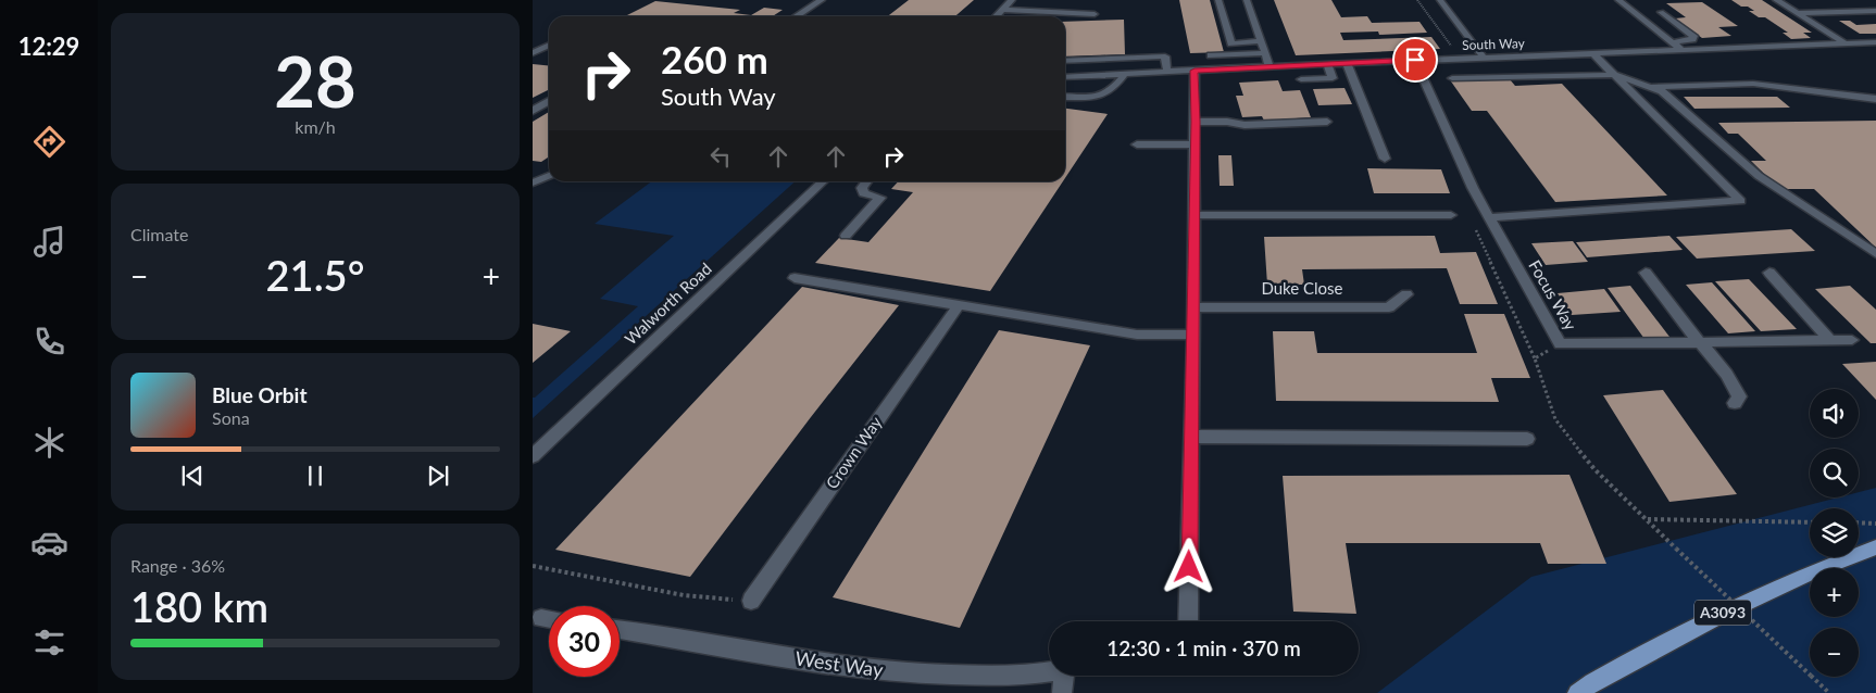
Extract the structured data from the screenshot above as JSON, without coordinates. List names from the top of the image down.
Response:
{
  "streets": {
    "main road": ["A3093"],
    "street": [
      "South Way",
      "Duke Close",
      "Focus Way",
      "Walworth Road",
      "Crown Way",
      "West Way"
    ]
  },
  "crossings": [
    ["South Way", "Focus Way"]
  ],
  "page": {
    "tabs": "12:29",
    "tile": [
      ["28", "km/h"],
      "Climate",
      ["Range · 36%", "180 km"]
    ],
    "turn": ["260 m", "South Way"],
    "heat": ["−", "21.5°", "+"],
    "song": ["Blue Orbit", "Sona"],
    "map_buttons": ["+", "−"],
    "limit": "30",
    "trip": "12:30 · 1 min · 370 m"
  }
}
